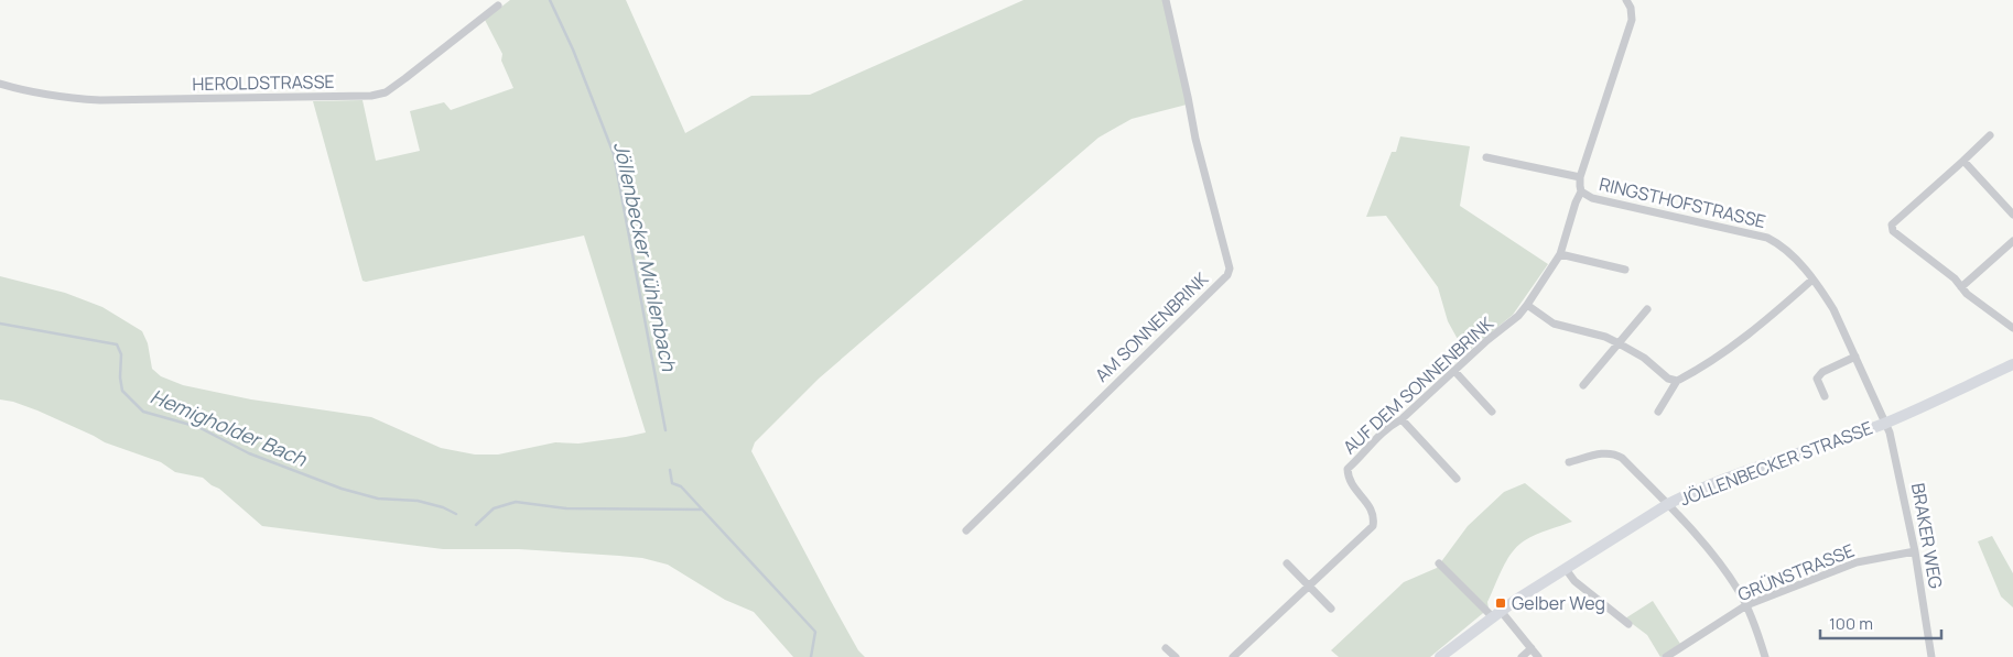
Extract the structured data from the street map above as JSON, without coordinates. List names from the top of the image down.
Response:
{
  "streets": {
    "main road": ["JÖLLENBECKER STRASSE"],
    "street": [
      "HEROLDSTRASSE",
      "RINGSTHOFSTRASSE",
      "AM SONNENBRINK",
      "AUF DEM SONNENBRINK",
      "BRAKER WEG",
      "GRÜNSTRASSE"
    ]
  },
  "crossings": [
    ["RINGSTHOFSTRASSE", "AUF DEM SONNENBRINK"],
    ["RINGSTHOFSTRASSE", "JÖLLENBECKER STRASSE"],
    ["RINGSTHOFSTRASSE", "BRAKER WEG"],
    ["JÖLLENBECKER STRASSE", "BRAKER WEG"],
    ["BRAKER WEG", "GRÜNSTRASSE"]
  ],
  "water": ["Jöllenbecker Mühlenbach", "Hemigholder Bach"],
  "places": {
    "transit": ["Gelber Weg"]
  },
  "scale_bar": "100 m"
}
